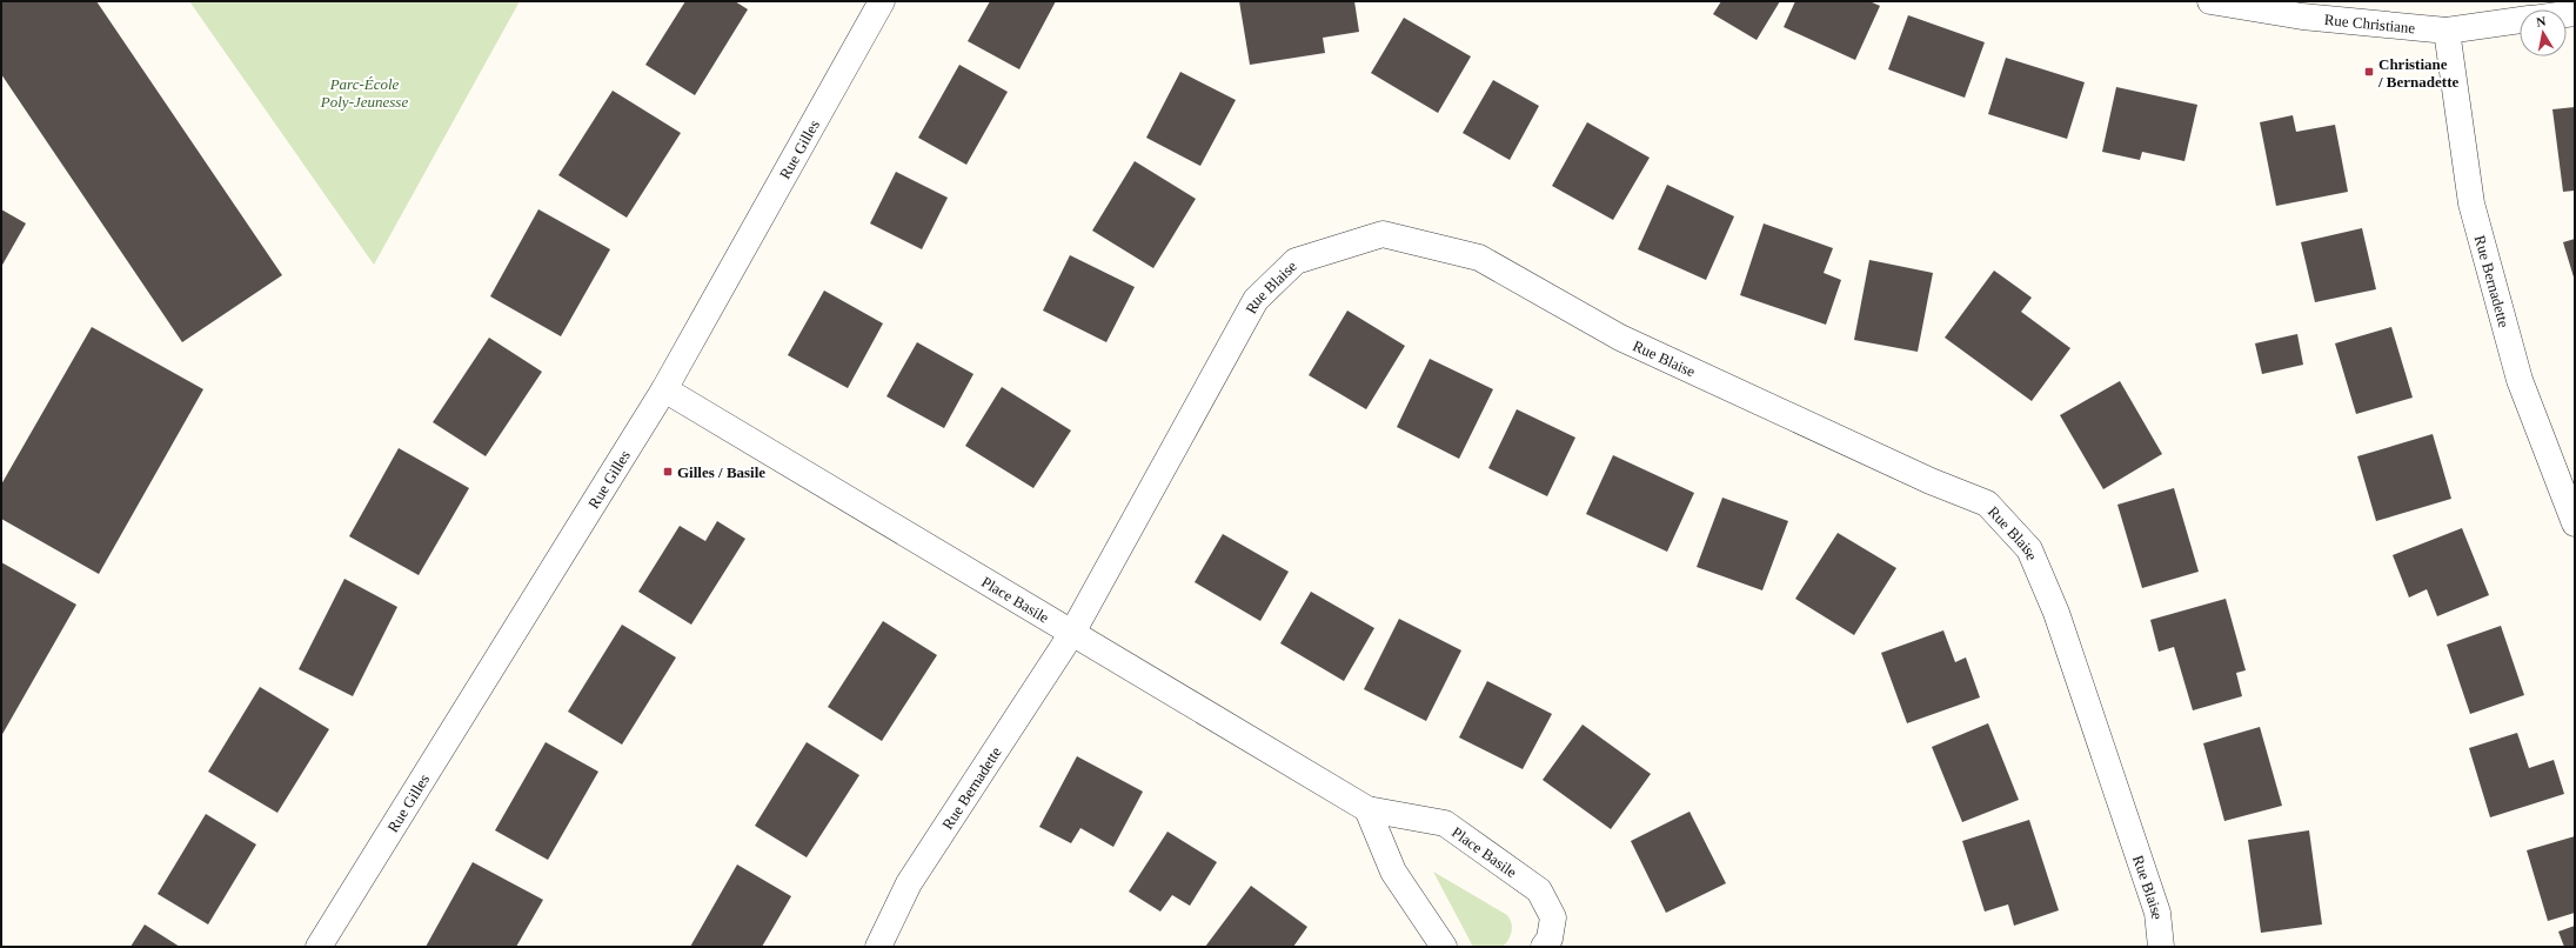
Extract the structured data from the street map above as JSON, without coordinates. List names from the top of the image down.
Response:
{
  "streets": {
    "street": [
      "Rue Christiane",
      "Rue Gilles",
      "Rue Bernadette",
      "Rue Blaise",
      "Place Basile"
    ]
  },
  "crossings": [
    ["Rue Christiane", "Rue Bernadette"],
    ["Rue Gilles", "Place Basile"],
    ["Rue Bernadette", "Rue Blaise"],
    ["Rue Bernadette", "Place Basile"],
    ["Rue Blaise", "Place Basile"]
  ],
  "parks": ["Parc-École Poly-Jeunesse"],
  "places": {
    "transit": ["Christiane / Bernadette", "Gilles / Basile"]
  },
  "north": "top"
}
